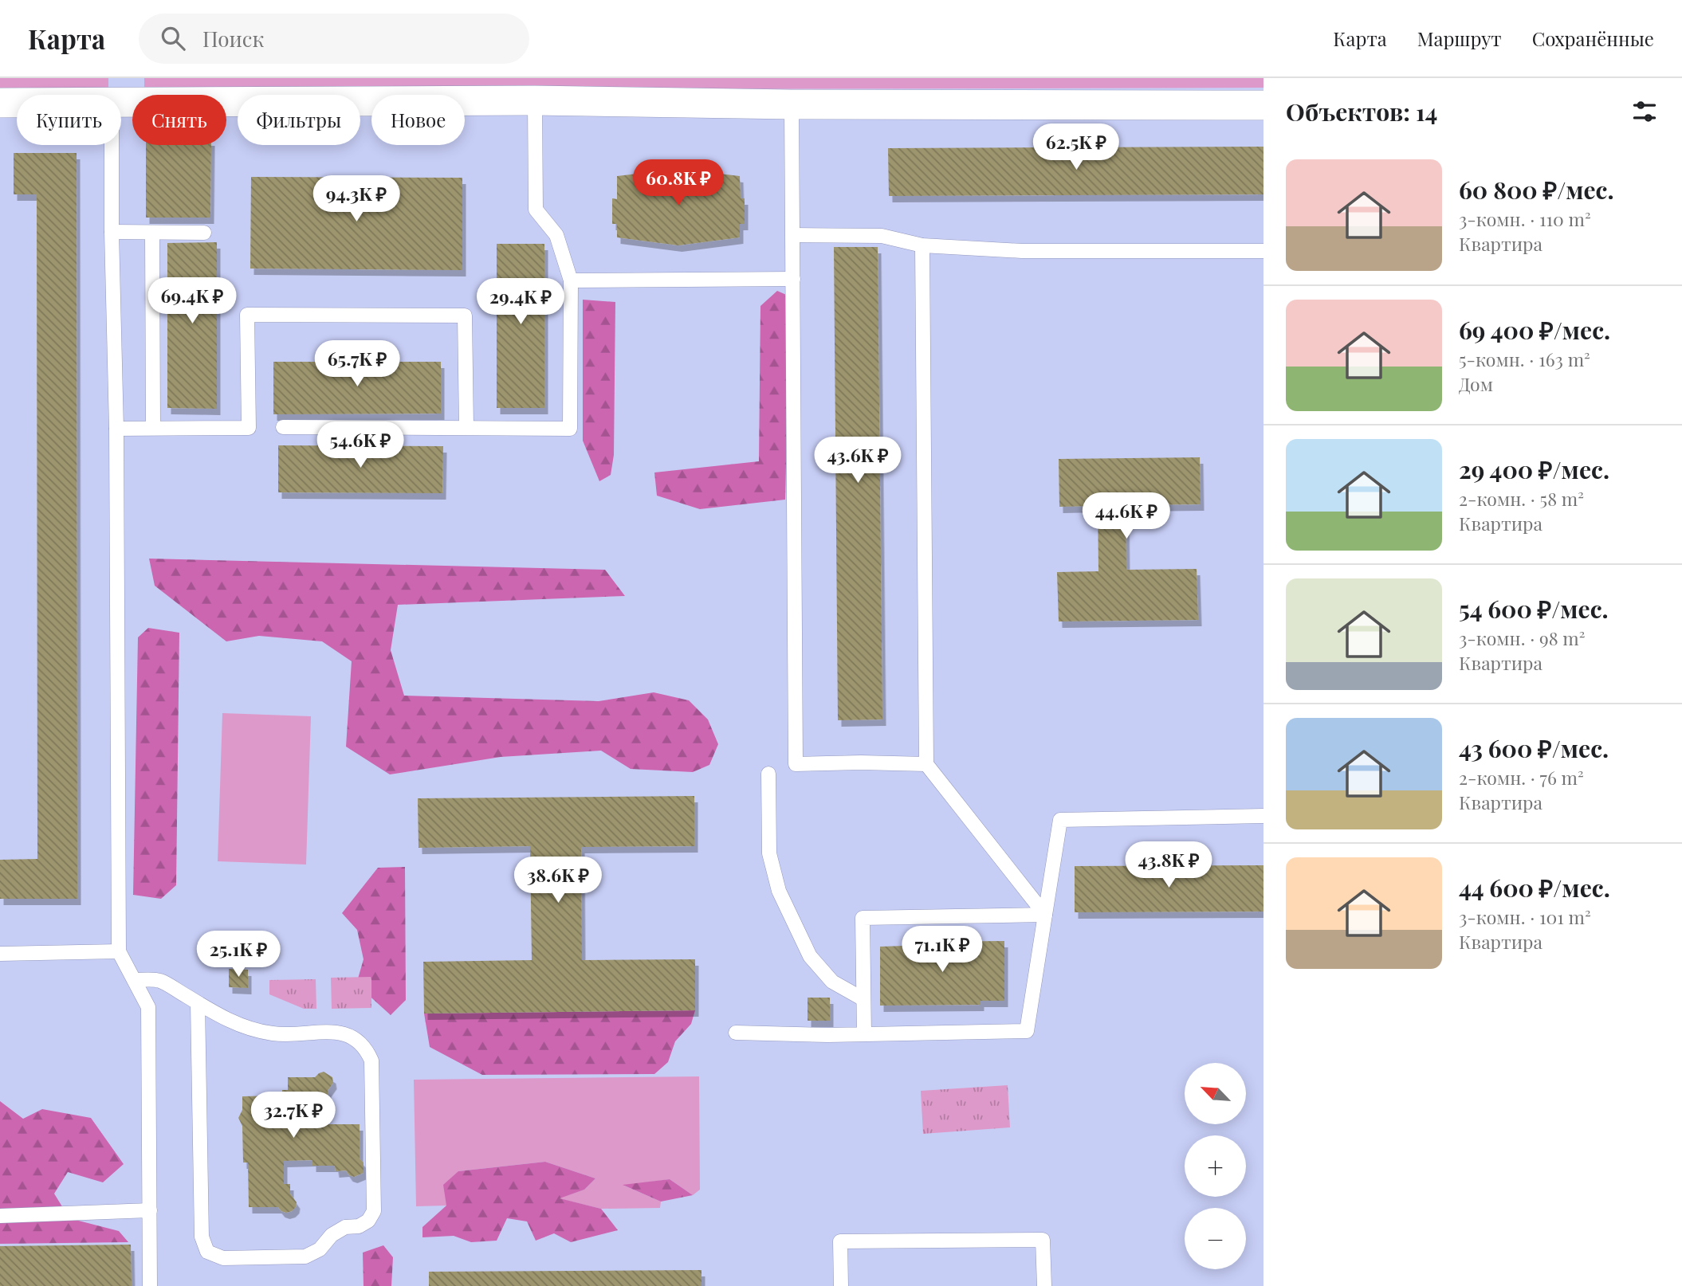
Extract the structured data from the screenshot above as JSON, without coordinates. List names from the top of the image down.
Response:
{
  "north": "top left",
  "page": {
    "header": "Карта",
    "search": "Поиск",
    "nav": ["Карта", "Маршрут", "Сохранённые"],
    "heading": "Объектов: 14",
    "chip": [
      "Купить",
      "Снять",
      "Фильтры",
      "Новое"
    ],
    "price": [
      "62.5K ₽",
      "60.8K ₽",
      "94.3K ₽",
      "69.4K ₽",
      "29.4K ₽",
      "65.7K ₽",
      "54.6K ₽",
      "43.6K ₽",
      "44.6K ₽",
      "43.8K ₽",
      "38.6K ₽",
      "71.1K ₽",
      "25.1K ₽",
      "32.7K ₽"
    ],
    "list": [
      {
        "name": "60 800 ₽/мес.",
        "note": "3-комн. · 110 m² · Квартира"
      },
      {
        "name": "69 400 ₽/мес.",
        "note": "5-комн. · 163 m² · Дом"
      },
      {
        "name": "29 400 ₽/мес.",
        "note": "2-комн. · 58 m² · Квартира"
      },
      {
        "name": "54 600 ₽/мес.",
        "note": "3-комн. · 98 m² · Квартира"
      },
      {
        "name": "43 600 ₽/мес.",
        "note": "2-комн. · 76 m² · Квартира"
      },
      {
        "name": "44 600 ₽/мес.",
        "note": "3-комн. · 101 m² · Квартира"
      }
    ],
    "map_buttons": ["+", "−"]
  }
}
